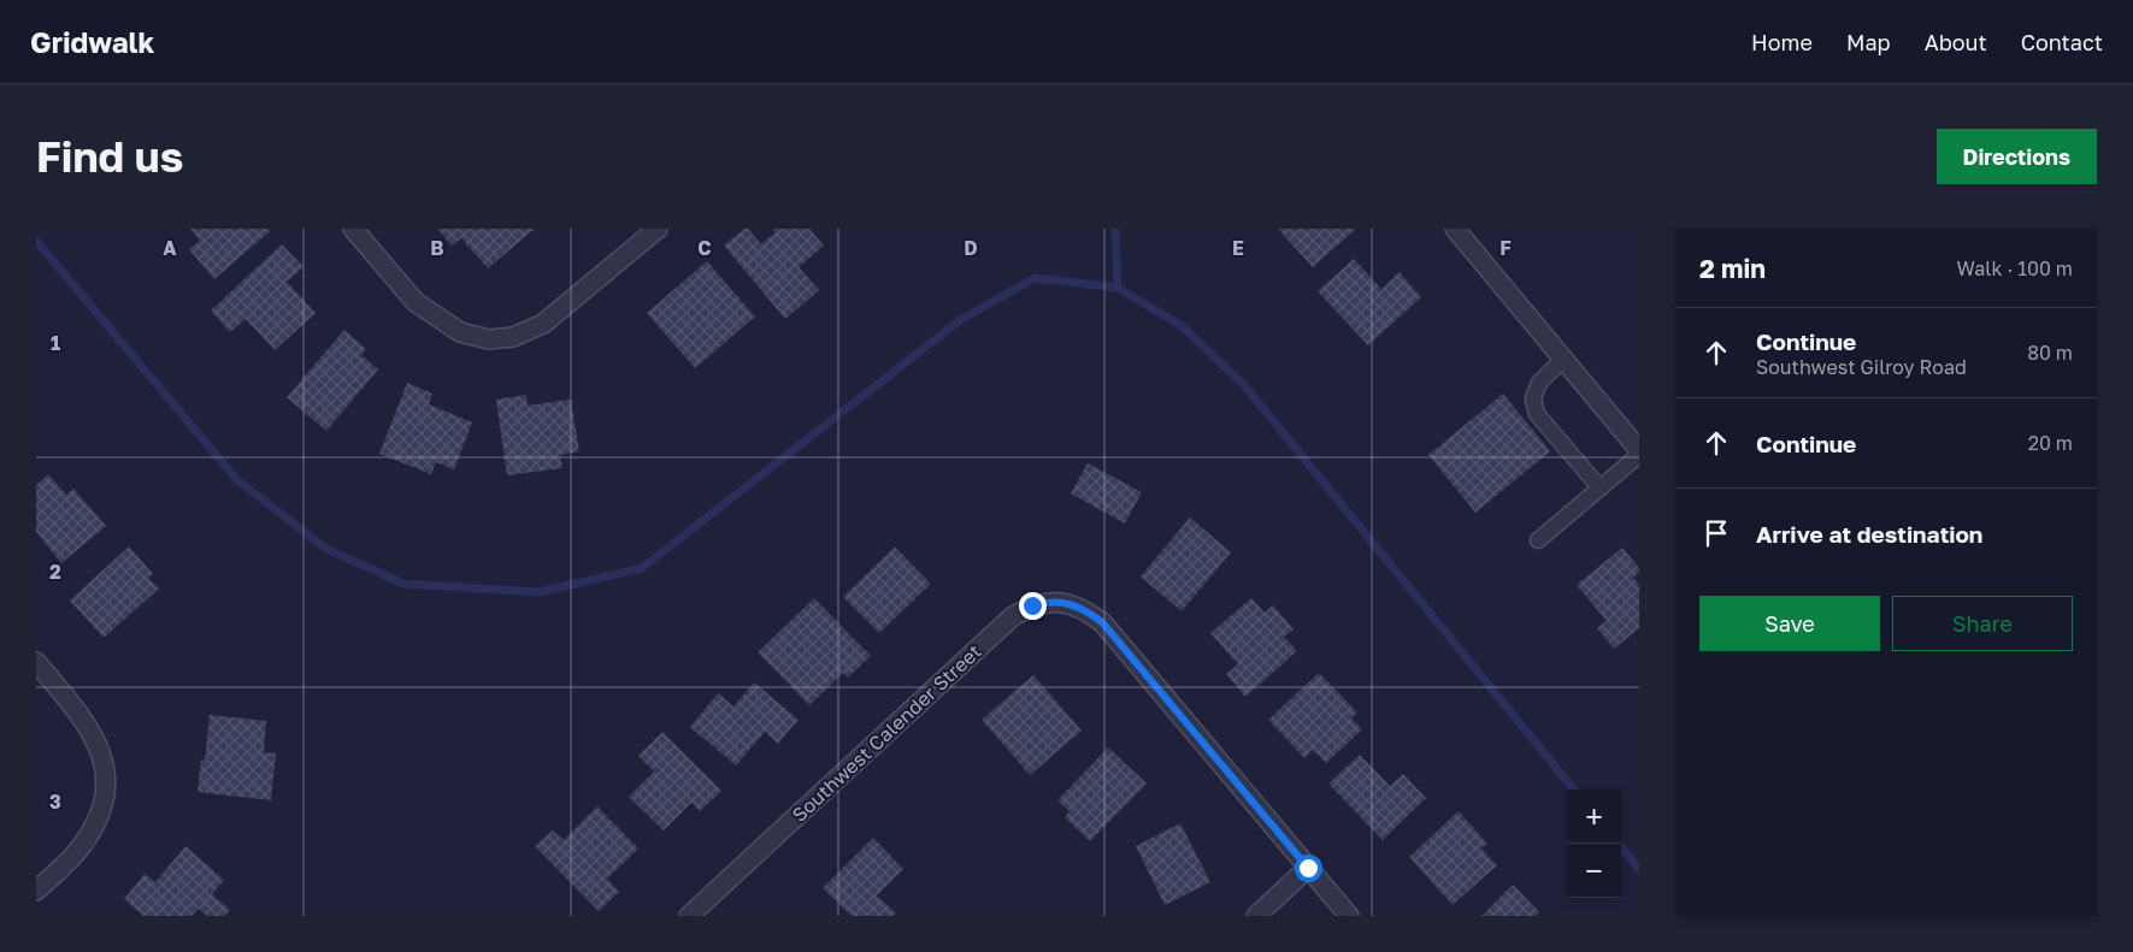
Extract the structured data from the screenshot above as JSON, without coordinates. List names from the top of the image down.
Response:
{
  "streets": {
    "street": ["Southwest Calender Street"]
  },
  "page": {
    "header": "Gridwalk",
    "nav": [
      "Home",
      "Map",
      "About",
      "Contact"
    ],
    "buttons": [
      "Directions",
      ["Save", "Share"]
    ],
    "title": "Find us",
    "heading": ["2 min", "Walk · 100 m"],
    "list": [
      ["Continue", "Southwest Gilroy Road", "80 m"],
      ["Continue", "20 m"],
      "Arrive at destination"
    ],
    "map_buttons": ["+", "−"]
  },
  "grid": {
    "columns": [
      "A",
      "B",
      "C",
      "D",
      "E",
      "F"
    ],
    "rows": ["1", "2", "3"]
  }
}
